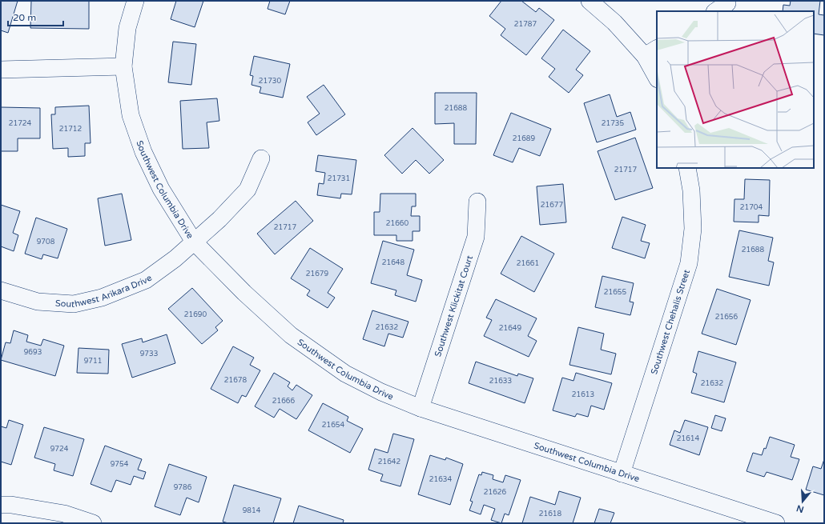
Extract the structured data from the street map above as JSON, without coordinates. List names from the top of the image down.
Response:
{
  "streets": {
    "street": [
      "Southwest Columbia Drive",
      "Southwest Arikara Drive",
      "Southwest Klickitat Court",
      "Southwest Chehalis Street"
    ]
  },
  "crossings": [
    ["Southwest Columbia Drive", "Southwest Arikara Drive"],
    ["Southwest Columbia Drive", "Southwest Klickitat Court"],
    ["Southwest Columbia Drive", "Southwest Chehalis Street"]
  ],
  "house_numbers": [
    "21787",
    "21730",
    "21688",
    "21724",
    "21735",
    "21712",
    "21689",
    "21717",
    "21731",
    "21677",
    "21704",
    "21660",
    "21717",
    "9708",
    "21688",
    "21648",
    "21661",
    "21679",
    "21655",
    "21690",
    "21656",
    "21632",
    "21649",
    "9693",
    "9733",
    "9711",
    "21678",
    "21633",
    "21632",
    "21613",
    "21666",
    "21654",
    "21614",
    "9724",
    "21642",
    "9754",
    "21634",
    "9786",
    "21626",
    "9814",
    "21618"
  ],
  "scale_bar": "20 m",
  "north": "bottom"
}
